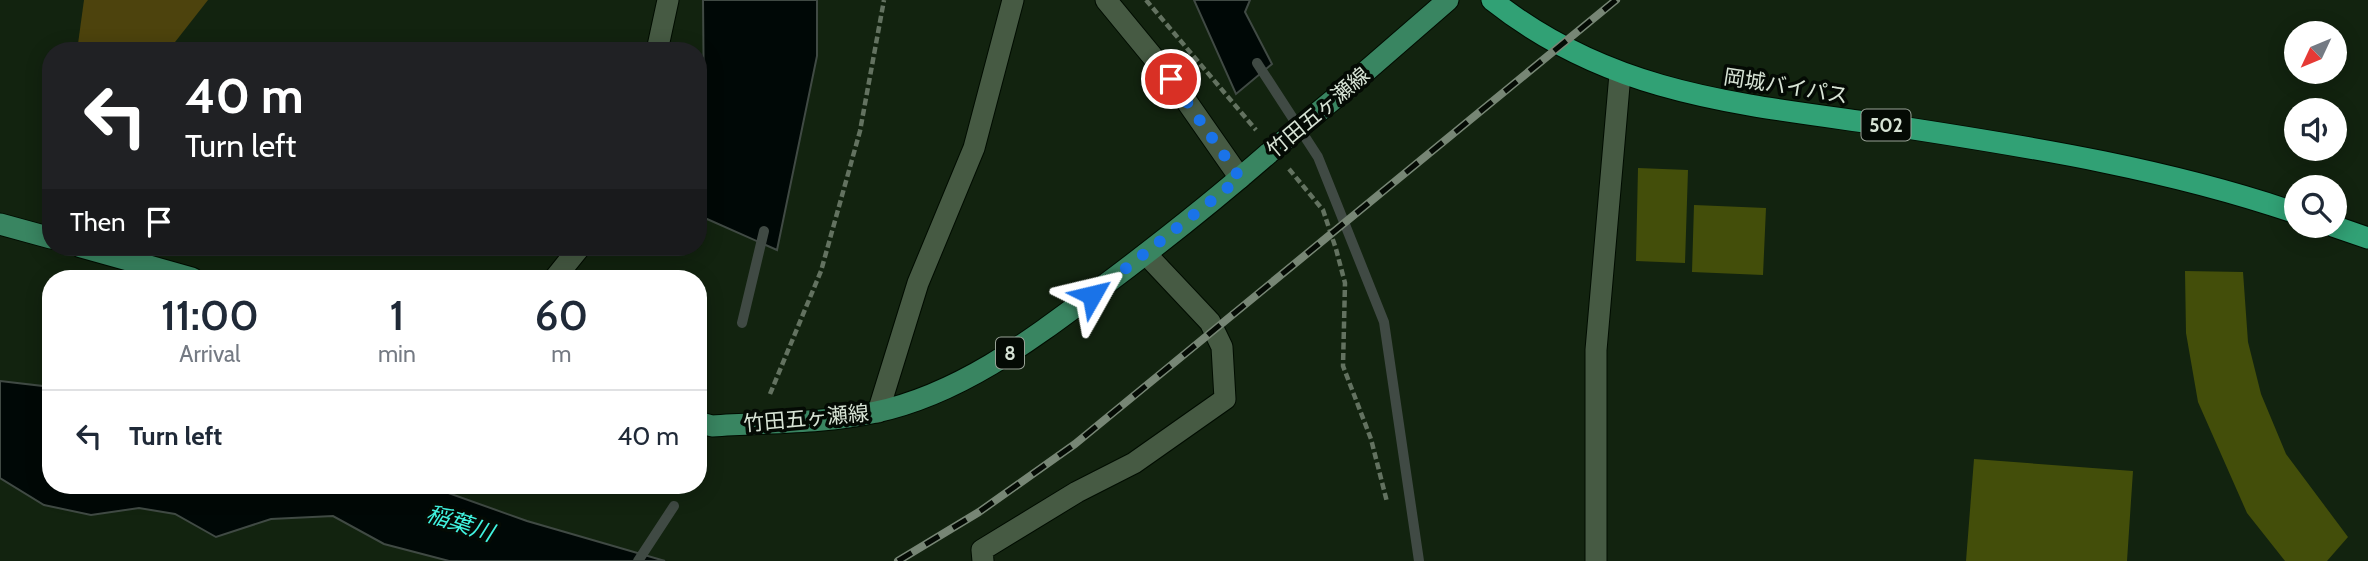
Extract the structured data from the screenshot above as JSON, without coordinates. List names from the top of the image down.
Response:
{
  "streets": {
    "highway": ["岡城バイパス", "502"],
    "main road": ["竹田五ヶ瀬線", "8"]
  },
  "water": ["稲葉川"],
  "north": "bottom left",
  "page": {
    "turn": ["40 m", "Turn left"],
    "then": "Then",
    "eta": [
      "11:00",
      "Arrival",
      "1",
      "min",
      "60",
      "m"
    ],
    "list": [
      {
        "name": "Turn left",
        "value": "40 m"
      }
    ]
  }
}
